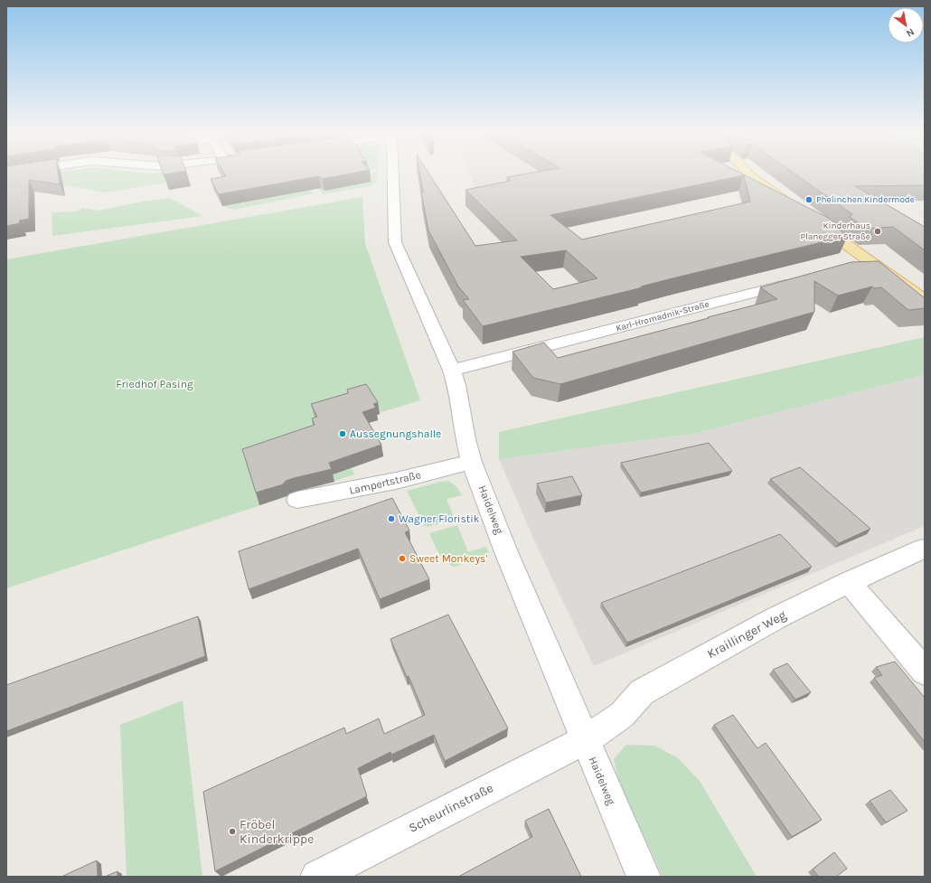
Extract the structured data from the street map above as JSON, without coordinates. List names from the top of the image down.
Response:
{
  "streets": {
    "street": [
      "Karl-Hromadnik-Straße",
      "Lampertstraße",
      "Haidelweg",
      "Kraillinger Weg",
      "Scheurlinstraße"
    ]
  },
  "crossings": [
    ["Karl-Hromadnik-Straße", "Haidelweg"],
    ["Lampertstraße", "Haidelweg"],
    ["Haidelweg", "Kraillinger Weg"],
    ["Haidelweg", "Scheurlinstraße"],
    ["Kraillinger Weg", "Scheurlinstraße"]
  ],
  "parks": ["Friedhof Pasing"],
  "places": [
    "Phelinchen Kindermode",
    "Kinderhaus Planegger Straße",
    "Aussegnungshalle",
    "Wagner Floristik",
    "Sweet Monkeys'",
    "Fröbel Kinderkrippe"
  ],
  "north": "bottom right"
}
